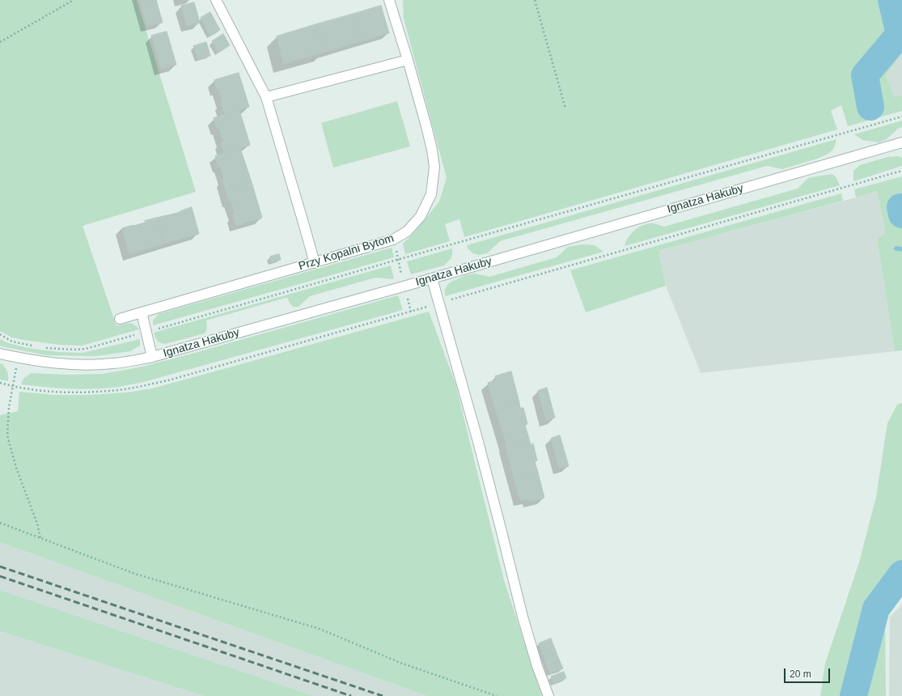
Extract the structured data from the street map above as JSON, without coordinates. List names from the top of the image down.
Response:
{
  "streets": {
    "street": ["Ignatza Hakuby", "Przy Kopalni Bytom"]
  },
  "scale_bar": "20 m"
}
